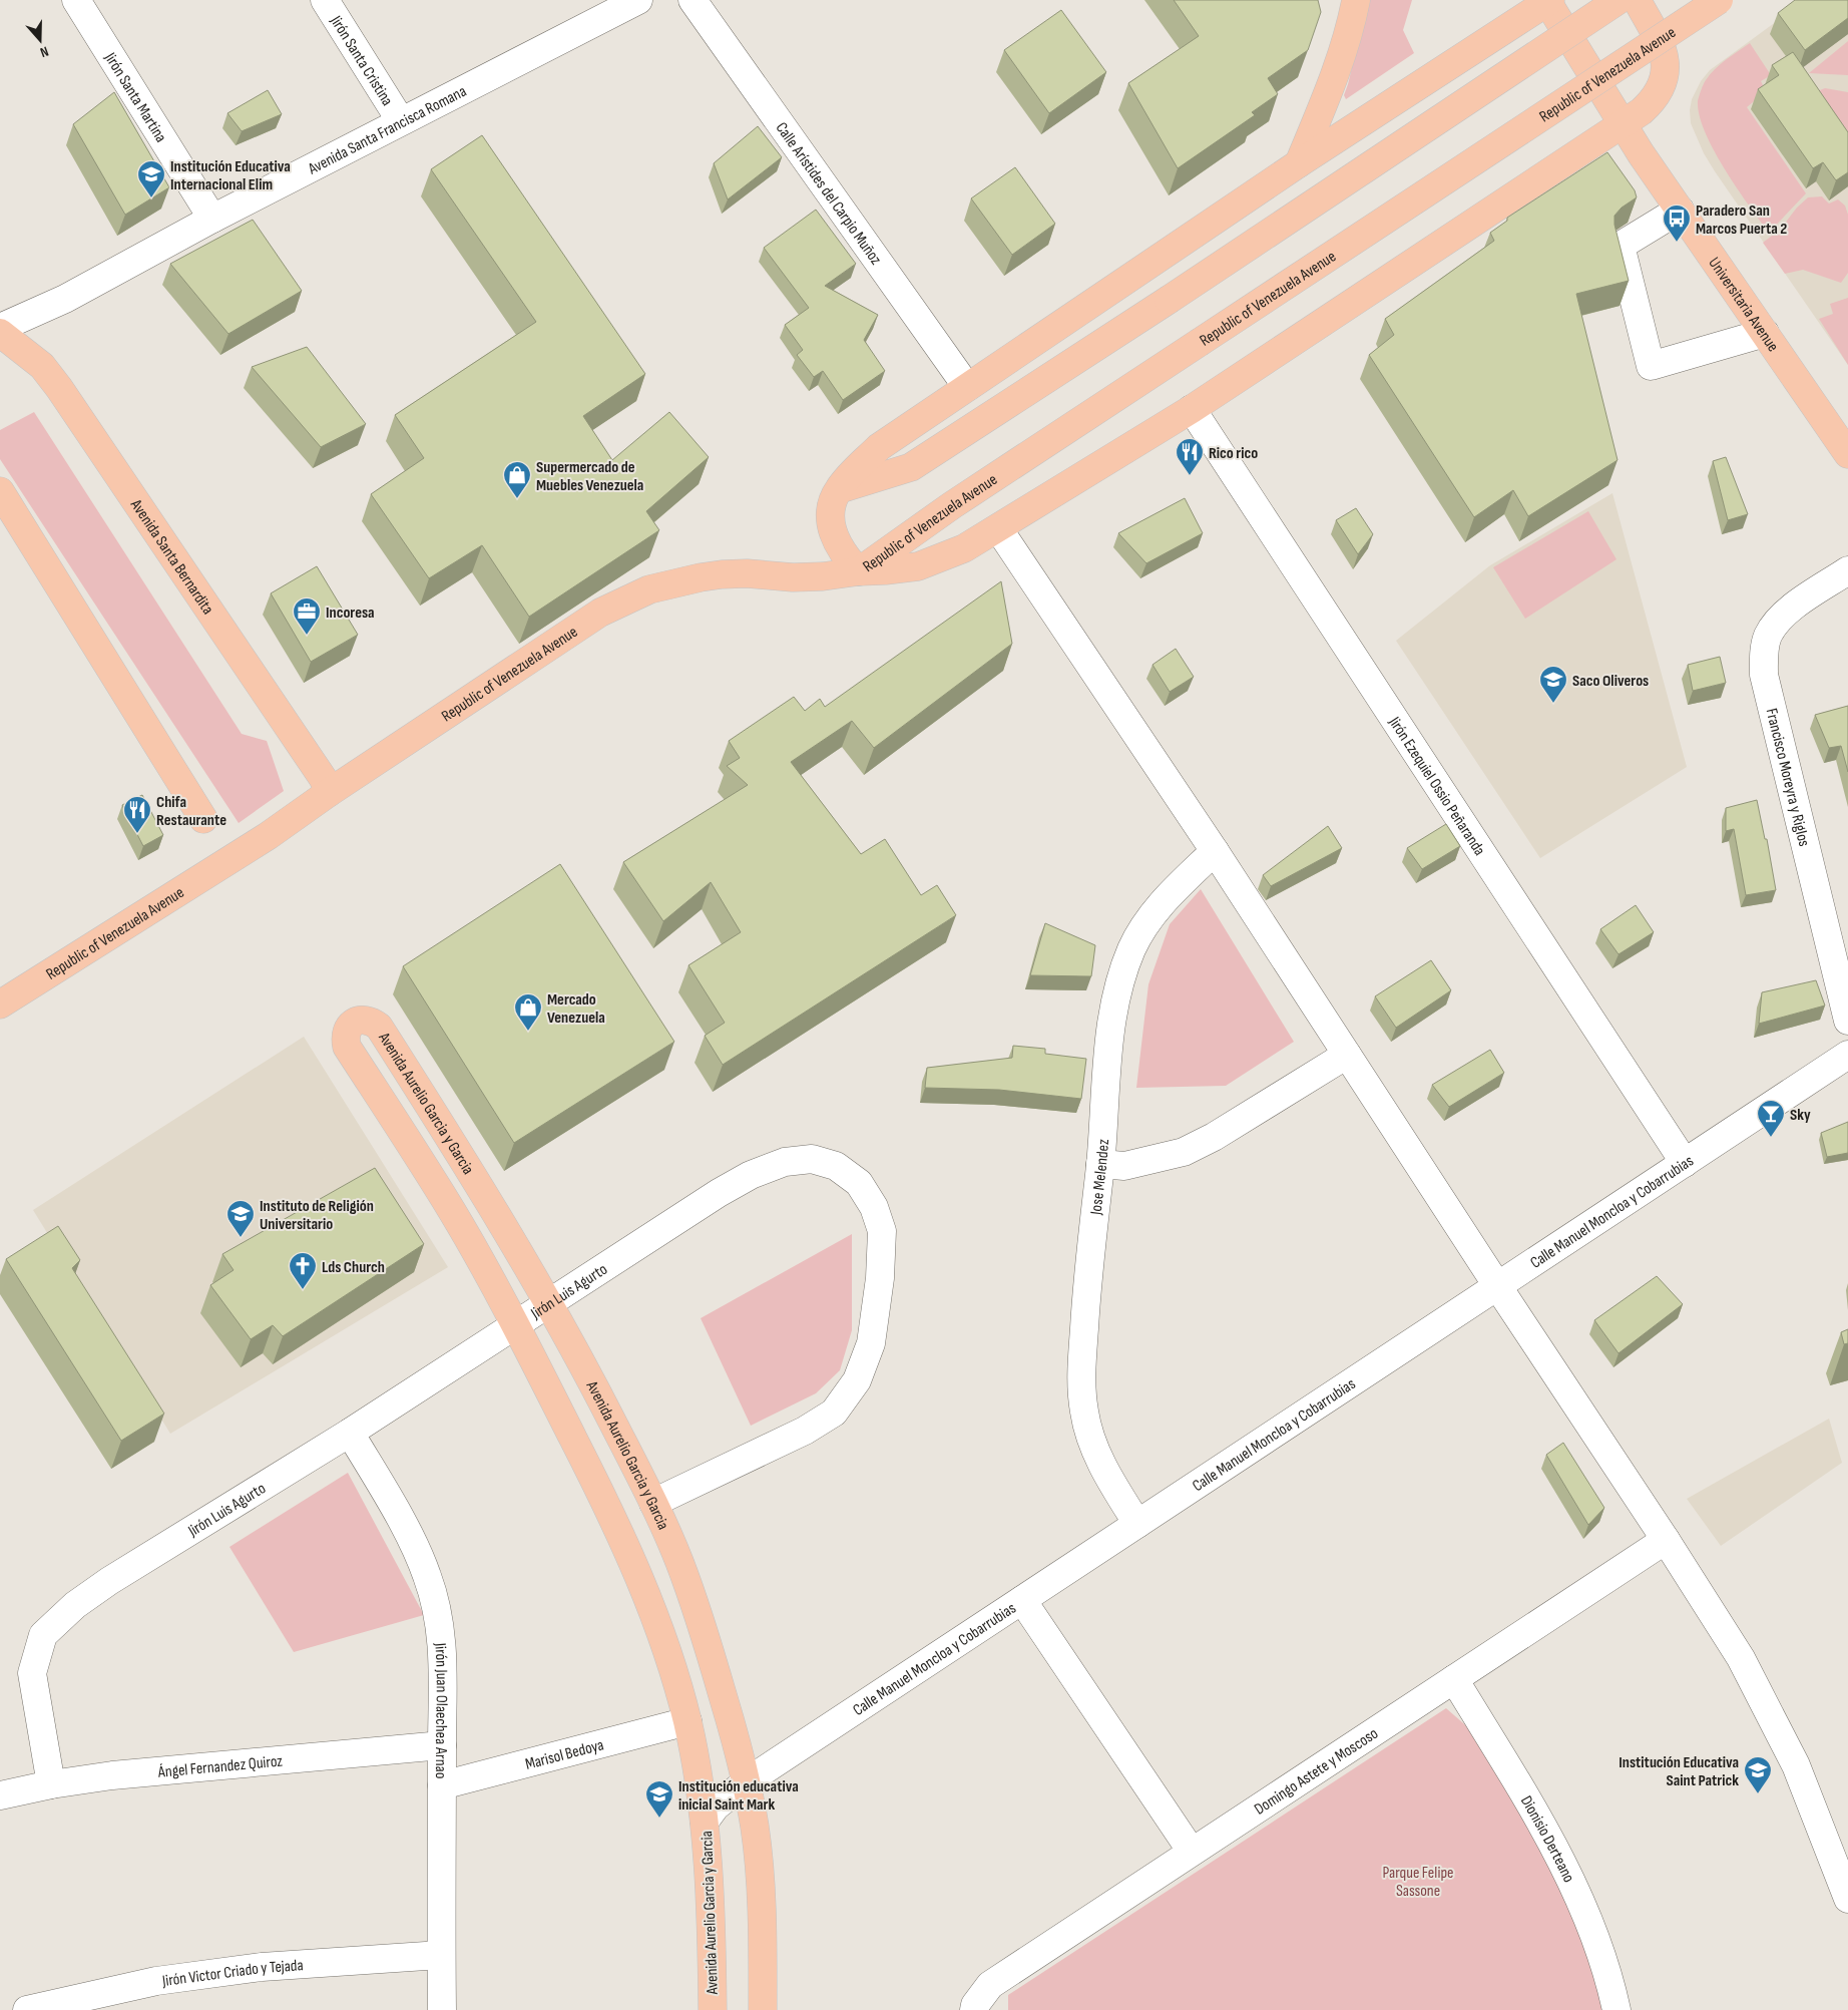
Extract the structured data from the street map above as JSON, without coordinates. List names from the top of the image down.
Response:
{
  "streets": {
    "main road": [
      "Republic of Venezuela Avenue",
      "Universitaria Avenue",
      "Avenida Santa Bernardita",
      "Avenida Aurelio Garcia y Garcia"
    ],
    "street": [
      "Jirón Santa Cristina",
      "Jirón Santa Martina",
      "Avenida Santa Francisca Romana",
      "Calle Arístides del Carpio Muñoz",
      "Francisco Moreyra y Riglos",
      "Jirón Ezequiel Ossio Peñaranda",
      "Jose Melendez",
      "Calle Manuel Moncloa y Cobarrubias",
      "Jirón Luis Agurto",
      "Jirón Juan Olaechea Arnao",
      "Marisol Bedoya",
      "Ángel Fernandez Quiroz",
      "Domingo Astete y Moscoso",
      "Dionisio Derteano",
      "Jirón Victor Criado y Tejada"
    ]
  },
  "crossings": [
    ["Jirón Santa Cristina", "Avenida Santa Francisca Romana"],
    ["Republic of Venezuela Avenue", "Universitaria Avenue"],
    ["Republic of Venezuela Avenue", "Avenida Santa Bernardita"],
    ["Republic of Venezuela Avenue", "Jirón Ezequiel Ossio Peñaranda"],
    ["Jirón Santa Martina", "Avenida Santa Francisca Romana"],
    ["Jirón Ezequiel Ossio Peñaranda", "Calle Manuel Moncloa y Cobarrubias"],
    ["Avenida Aurelio Garcia y Garcia", "Calle Manuel Moncloa y Cobarrubias"],
    ["Avenida Aurelio Garcia y Garcia", "Jirón Luis Agurto"],
    ["Avenida Aurelio Garcia y Garcia", "Marisol Bedoya"],
    ["Jose Melendez", "Calle Manuel Moncloa y Cobarrubias"],
    ["Jirón Luis Agurto", "Jirón Juan Olaechea Arnao"],
    ["Jirón Luis Agurto", "Ángel Fernandez Quiroz"],
    ["Jirón Juan Olaechea Arnao", "Marisol Bedoya"],
    ["Jirón Juan Olaechea Arnao", "Ángel Fernandez Quiroz"],
    ["Jirón Juan Olaechea Arnao", "Jirón Victor Criado y Tejada"],
    ["Domingo Astete y Moscoso", "Dionisio Derteano"]
  ],
  "parks": ["Parque Felipe Sassone"],
  "places": {
    "school or university": [
      "Institución Educativa Internacional Elim",
      "Saco Oliveros",
      "Instituto de Religión Universitario",
      "Institución Educativa Saint Patrick",
      "Institución educativa inicial Saint Mark"
    ],
    "bus stop": ["Paradero San Marcos Puerta 2"],
    "restaurant": ["Rico rico", "Chifa Restaurante"],
    "shop": ["Supermercado de Muebles Venezuela", "Mercado Venezuela"],
    "office": ["Incoresa"],
    "bar": ["Sky"],
    "church": ["Lds Church"]
  },
  "north": "bottom"
}
